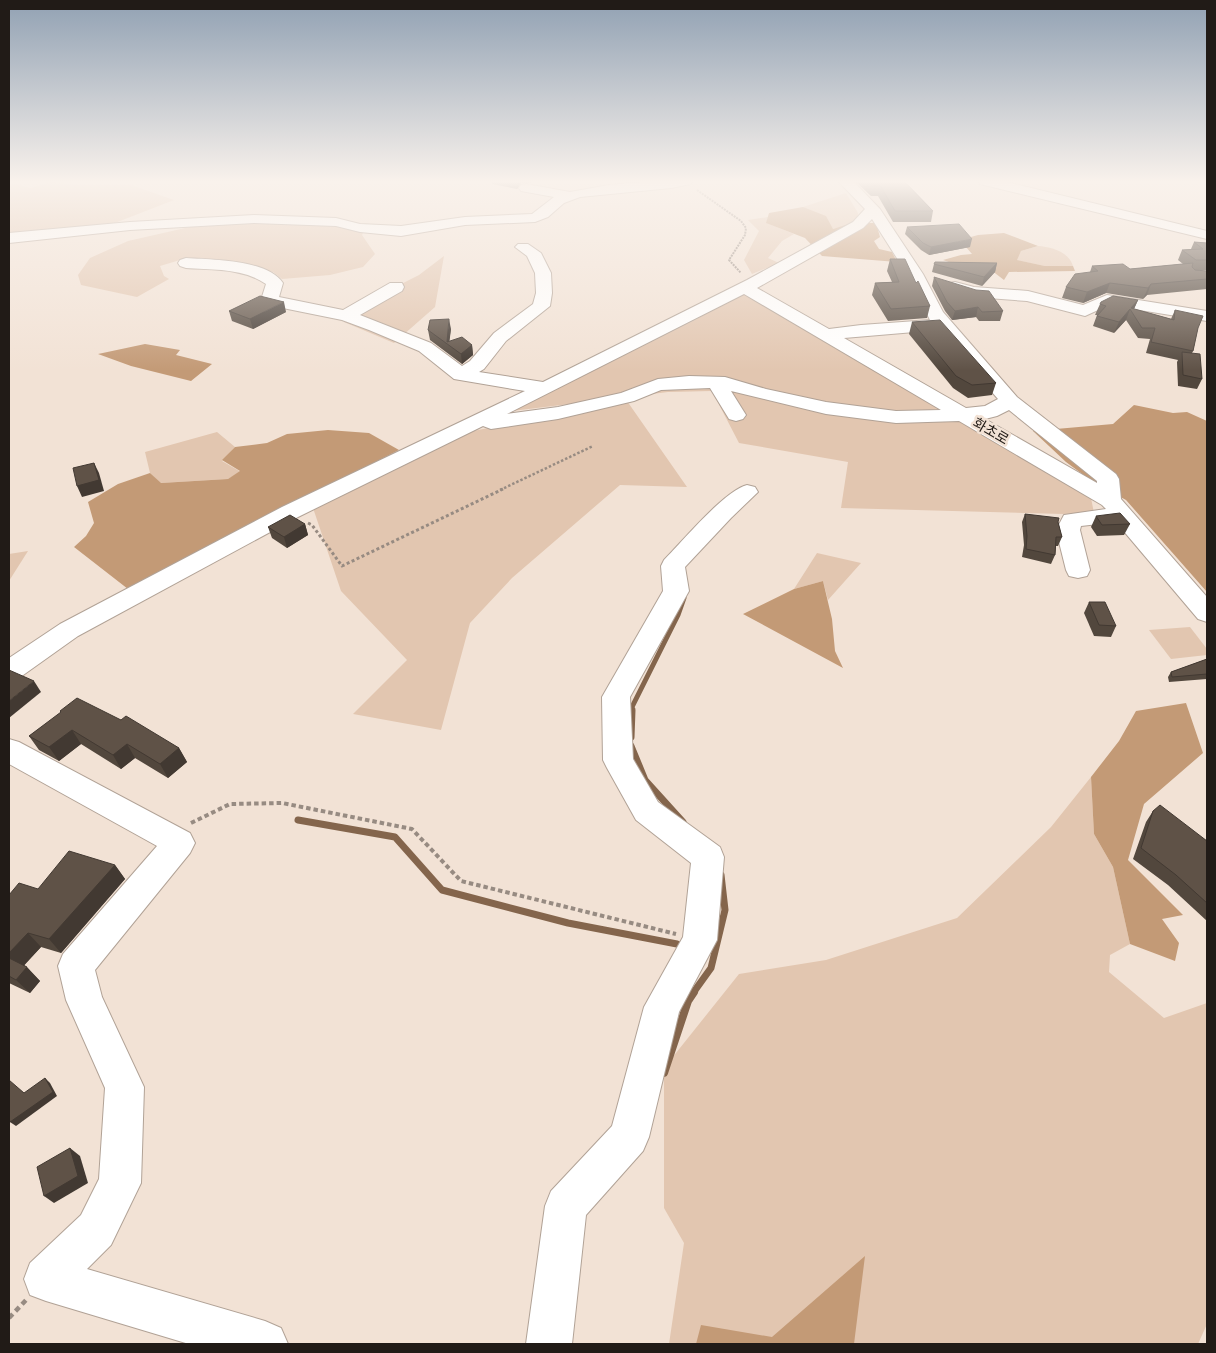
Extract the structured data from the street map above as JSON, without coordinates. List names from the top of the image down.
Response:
{
  "streets": {
    "street": ["화초로"]
  }
}
